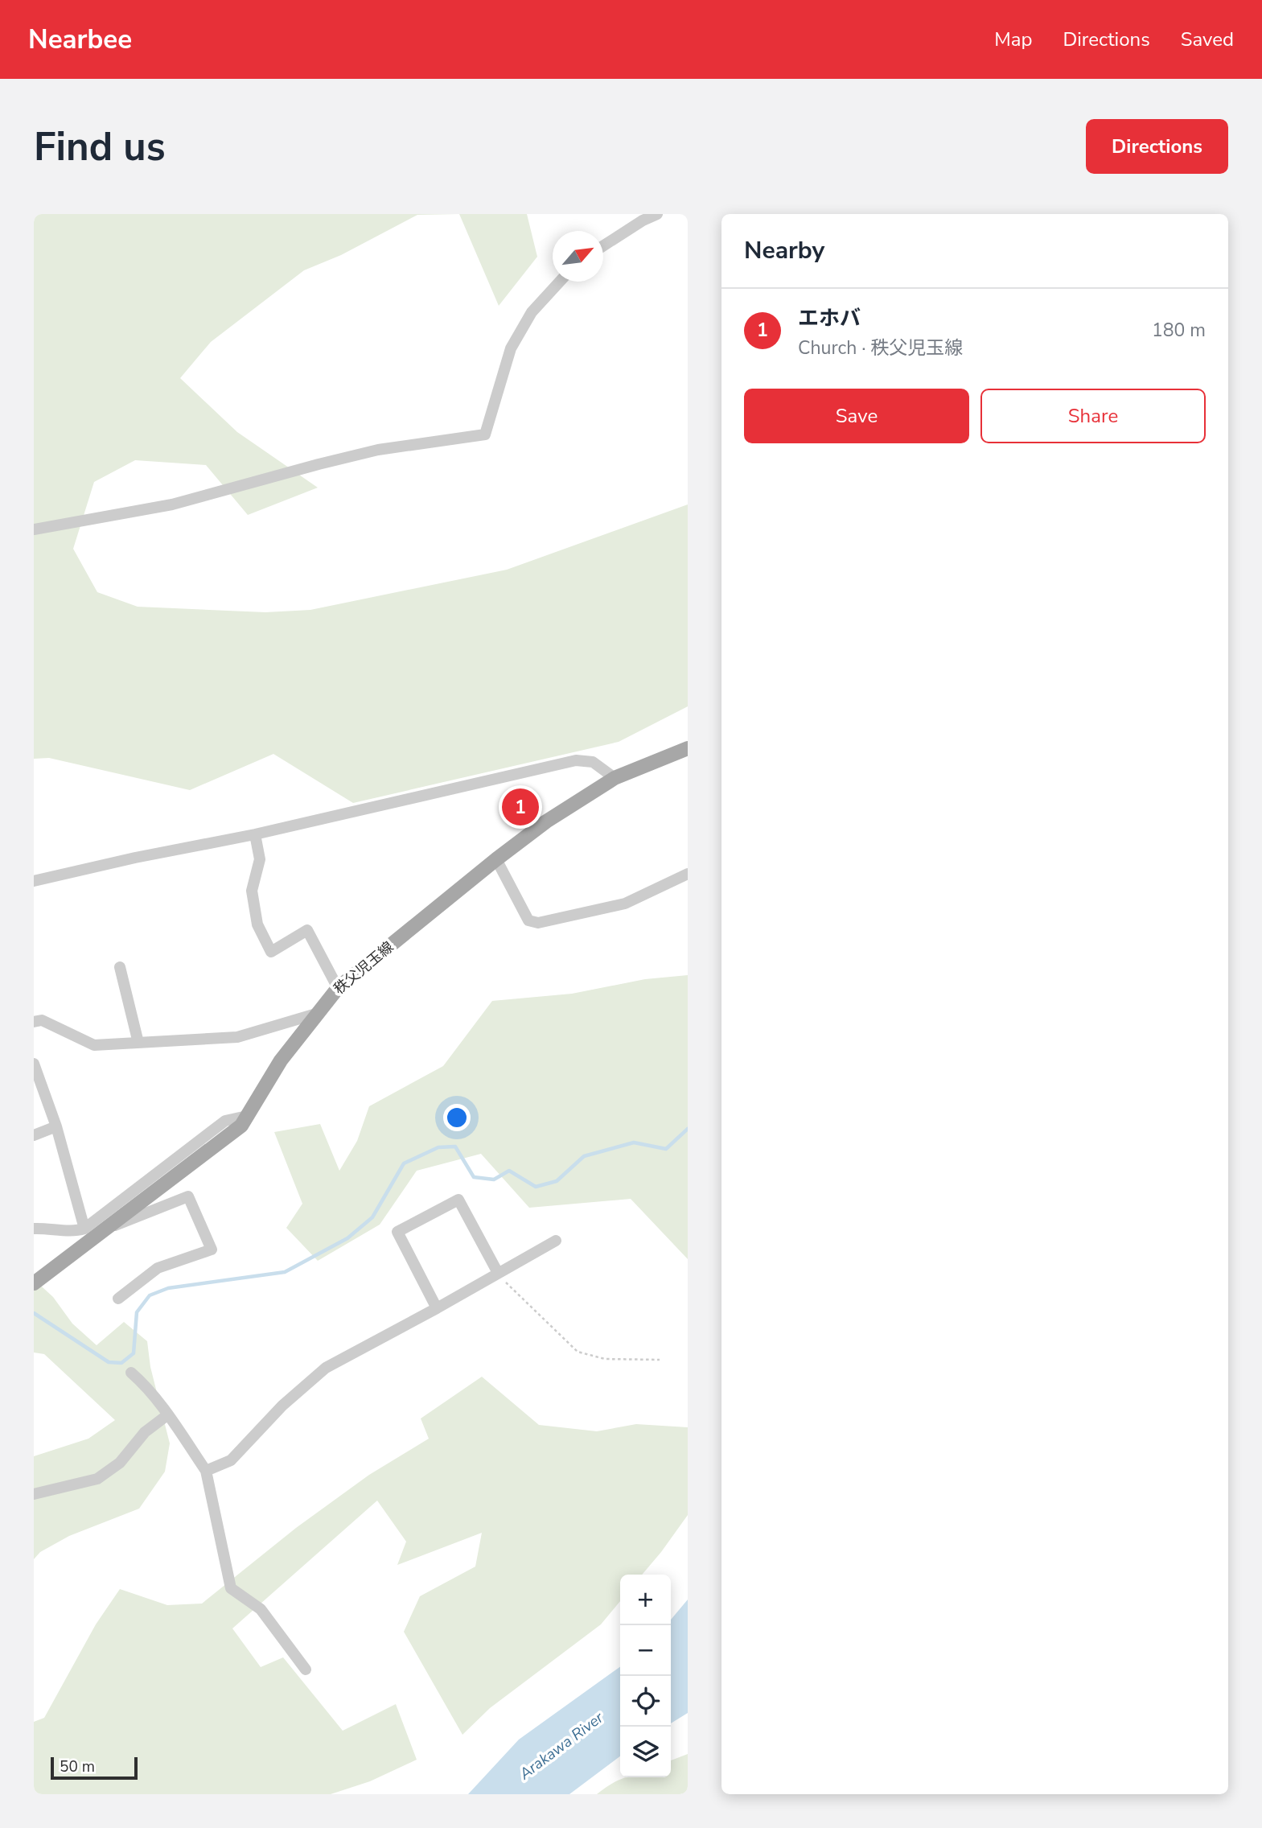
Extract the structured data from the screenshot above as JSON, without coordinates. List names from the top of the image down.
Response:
{
  "streets": {
    "main road": ["秩父児玉線"]
  },
  "water": ["Arakawa River"],
  "scale_bar": "50 m",
  "north": "top right",
  "page": {
    "header": "Nearbee",
    "nav": ["Map", "Directions", "Saved"],
    "buttons": [
      "Directions",
      ["Save", "Share"]
    ],
    "title": "Find us",
    "heading": "Nearby",
    "list": [
      {
        "mark": "1",
        "name": "エホバ",
        "note": "Church · 秩父児玉線",
        "value": "180 m"
      }
    ],
    "pins": "1",
    "map_buttons": ["+", "−"],
    "scale": "50 m"
  }
}
